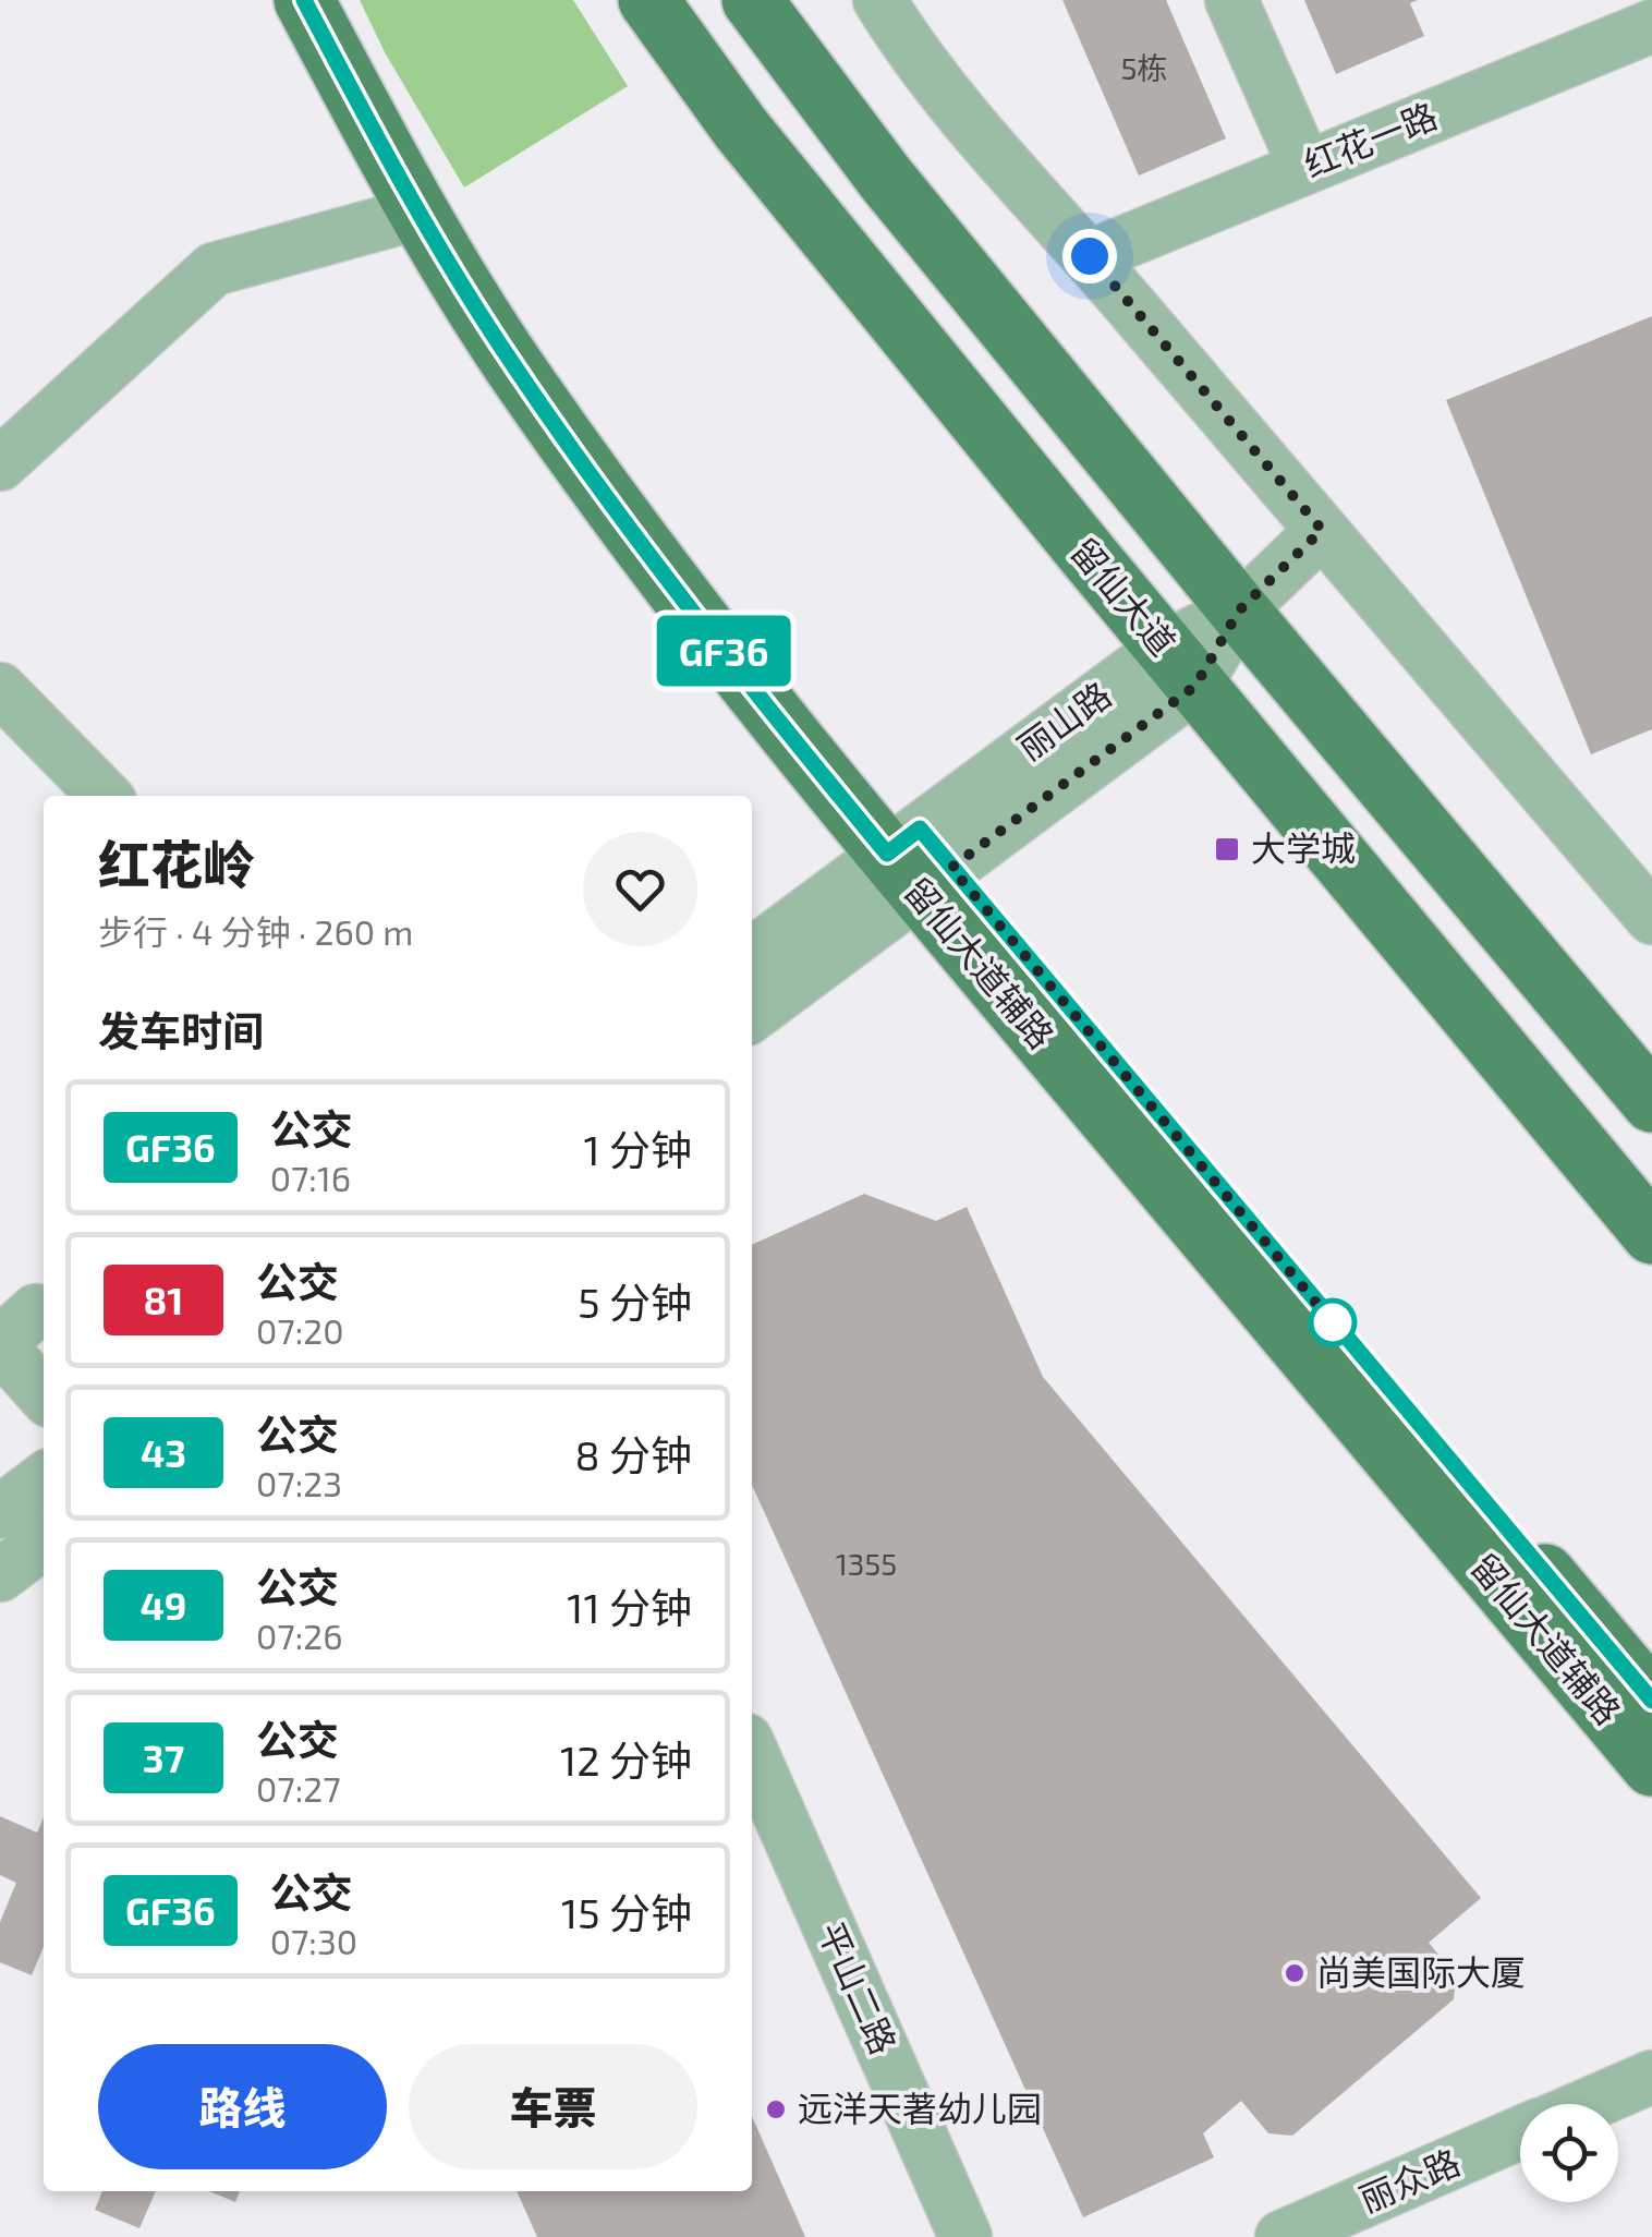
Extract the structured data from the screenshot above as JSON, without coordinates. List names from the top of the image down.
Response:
{
  "streets": {
    "main road": ["留仙大道", "留仙大道辅路"],
    "street": [
      "红花一路",
      "丽山路",
      "平山二路",
      "丽众路"
    ]
  },
  "crossings": [
    ["留仙大道", "丽山路"],
    ["丽山路", "留仙大道辅路"]
  ],
  "places": {
    "transit": ["大学城"],
    "other": ["尚美国际大厦", "远洋天著幼儿园"]
  },
  "lines": ["bus line GF36"],
  "house_numbers": ["5栋", "1355"],
  "page": {
    "on_map": "GF36",
    "heading": [
      ["红花岭", "步行 · 4 分钟 · 260 m"],
      "发车时间"
    ],
    "list": [
      {
        "mark": "GF36",
        "name": "公交",
        "note": "07:16",
        "value": "1 分钟"
      },
      {
        "mark": "81",
        "name": "公交",
        "note": "07:20",
        "value": "5 分钟"
      },
      {
        "mark": "43",
        "name": "公交",
        "note": "07:23",
        "value": "8 分钟"
      },
      {
        "mark": "49",
        "name": "公交",
        "note": "07:26",
        "value": "11 分钟"
      },
      {
        "mark": "37",
        "name": "公交",
        "note": "07:27",
        "value": "12 分钟"
      },
      {
        "mark": "GF36",
        "name": "公交",
        "note": "07:30",
        "value": "15 分钟"
      }
    ],
    "buttons": ["路线", "车票"]
  }
}
